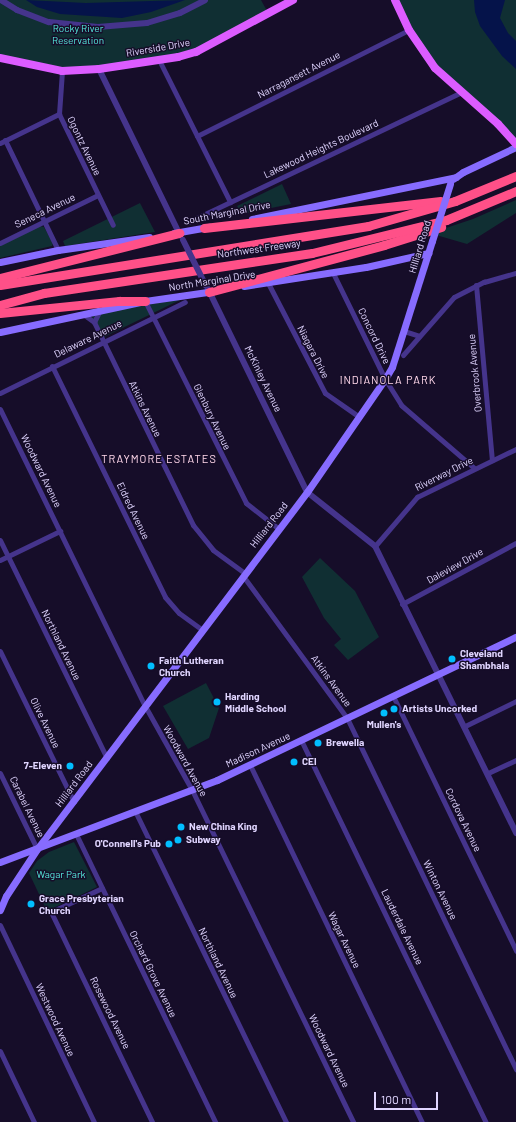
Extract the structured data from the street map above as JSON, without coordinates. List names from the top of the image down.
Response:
{
  "streets": {
    "highway": ["Northwest Freeway"],
    "main road": [
      "Riverside Drive",
      "South Marginal Drive",
      "Hilliard Road",
      "North Marginal Drive",
      "Madison Avenue"
    ],
    "street": [
      "Narragansett Avenue",
      "Ogontz Avenue",
      "Lakewood Heights Boulevard",
      "Seneca Avenue",
      "Concord Drive",
      "Delaware Avenue",
      "Niagara Drive",
      "Overbrook Avenue",
      "McKinley Avenue",
      "Atkins Avenue",
      "Glenbury Avenue",
      "Woodward Avenue",
      "Riverway Drive",
      "Eldred Avenue",
      "Daleview Drive",
      "Northland Avenue",
      "Olive Avenue",
      "Carabel Avenue",
      "Cordova Avenue",
      "Winton Avenue",
      "Lauderdale Avenue",
      "Wagar Avenue",
      "Orchard Grove Avenue",
      "Rosewood Avenue",
      "Westwood Avenue"
    ]
  },
  "crossings": [
    ["Riverside Drive", "Ogontz Avenue"],
    ["Riverside Drive", "McKinley Avenue"],
    ["Ogontz Avenue", "Seneca Avenue"],
    ["South Marginal Drive", "Hilliard Road"],
    ["South Marginal Drive", "McKinley Avenue"],
    ["Hilliard Road", "North Marginal Drive"],
    ["Hilliard Road", "Concord Drive"],
    ["Hilliard Road", "Niagara Drive"],
    ["Hilliard Road", "McKinley Avenue"],
    ["Hilliard Road", "Atkins Avenue"],
    ["Hilliard Road", "Glenbury Avenue"],
    ["Hilliard Road", "Woodward Avenue"],
    ["Hilliard Road", "Eldred Avenue"],
    ["Hilliard Road", "Northland Avenue"],
    ["Hilliard Road", "Olive Avenue"],
    ["Hilliard Road", "Madison Avenue"],
    ["Hilliard Road", "Carabel Avenue"],
    ["North Marginal Drive", "Concord Drive"],
    ["North Marginal Drive", "Niagara Drive"],
    ["North Marginal Drive", "McKinley Avenue"],
    ["North Marginal Drive", "Glenbury Avenue"],
    ["Concord Drive", "Riverway Drive"],
    ["Delaware Avenue", "Atkins Avenue"],
    ["Delaware Avenue", "Glenbury Avenue"],
    ["Delaware Avenue", "Eldred Avenue"],
    ["Overbrook Avenue", "Riverway Drive"],
    ["McKinley Avenue", "Riverway Drive"],
    ["McKinley Avenue", "Daleview Drive"],
    ["McKinley Avenue", "Madison Avenue"],
    ["Atkins Avenue", "Madison Avenue"],
    ["Atkins Avenue", "Winton Avenue"],
    ["Woodward Avenue", "Madison Avenue"],
    ["Northland Avenue", "Madison Avenue"],
    ["Madison Avenue", "Carabel Avenue"],
    ["Madison Avenue", "Cordova Avenue"],
    ["Madison Avenue", "Winton Avenue"],
    ["Madison Avenue", "Lauderdale Avenue"],
    ["Madison Avenue", "Wagar Avenue"],
    ["Madison Avenue", "Orchard Grove Avenue"],
    ["Orchard Grove Avenue", "Rosewood Avenue"]
  ],
  "districts": ["INDIANOLA PARK", "TRAYMORE ESTATES"],
  "parks": ["Rocky River Reservation", "Wagar Park"],
  "places": [
    "Cleveland Shambhala",
    "Faith Lutheran Church",
    "Harding Middle School",
    "Artists Uncorked",
    "Mullen's",
    "Brewella",
    "CEI",
    "7-Eleven",
    "New China King",
    "Subway",
    "O'Connell's Pub",
    "Grace Presbyterian Church"
  ],
  "scale_bar": "100 m"
}
